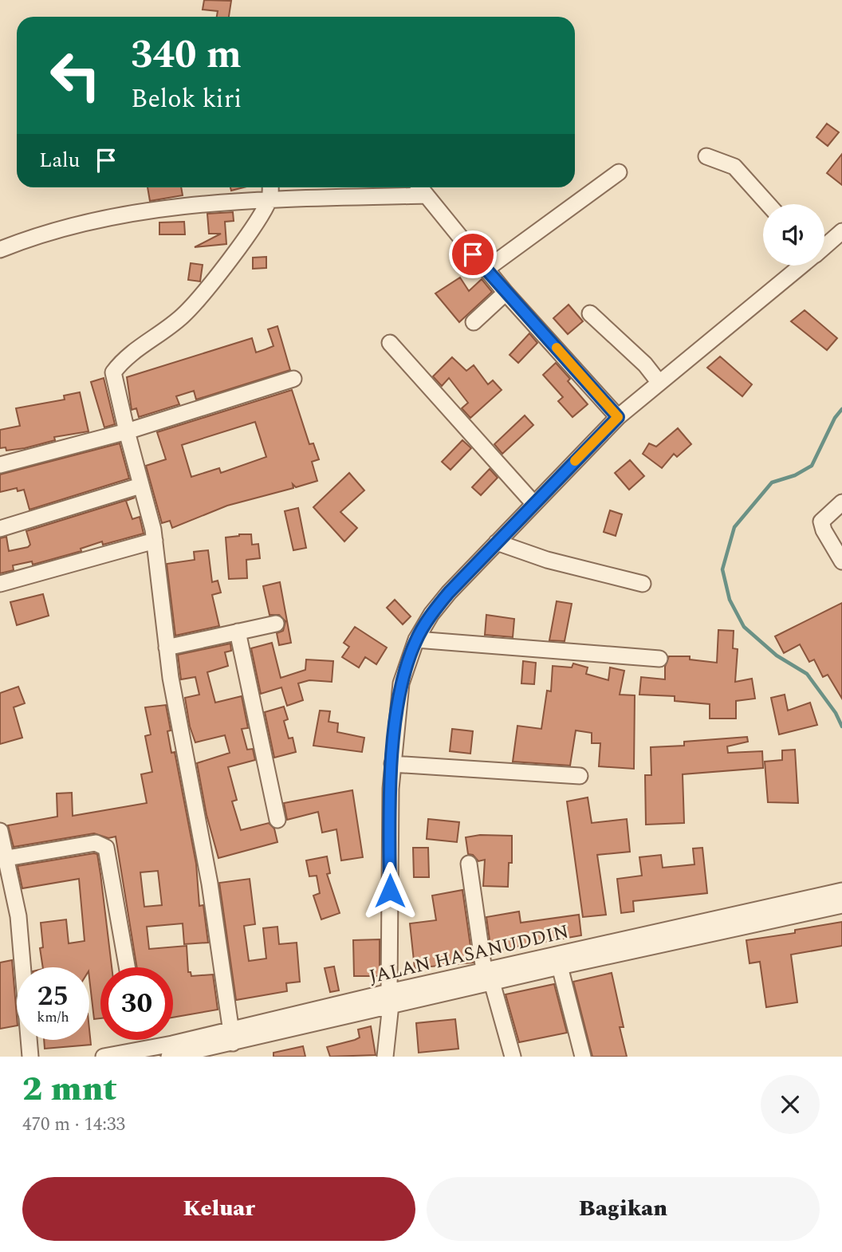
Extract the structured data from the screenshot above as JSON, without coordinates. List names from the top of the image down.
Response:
{
  "streets": {
    "street": ["JALAN HASANUDDIN"]
  },
  "page": {
    "turn": ["340 m", "Belok kiri"],
    "then": "Lalu",
    "speed": "25 km/h",
    "limit": "30",
    "heading": ["2 mnt", "470 m · 14:33"],
    "buttons": ["Keluar", "Bagikan"]
  }
}
